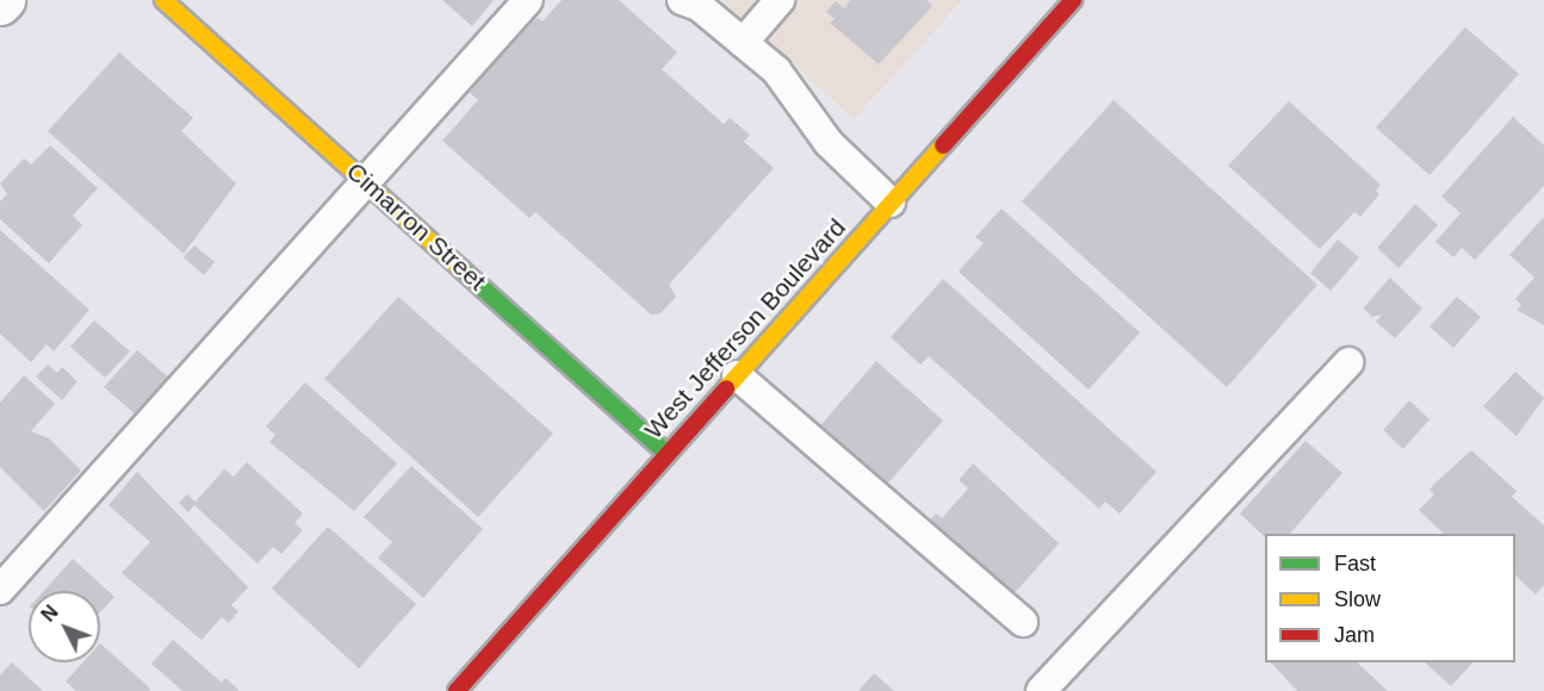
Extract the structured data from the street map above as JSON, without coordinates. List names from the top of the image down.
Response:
{
  "streets": {
    "main road": ["Cimarron Street", "West Jefferson Boulevard"]
  },
  "crossings": [
    ["Cimarron Street", "West Jefferson Boulevard"]
  ],
  "legend": ["Fast", "Slow", "Jam"],
  "north": "top left"
}
